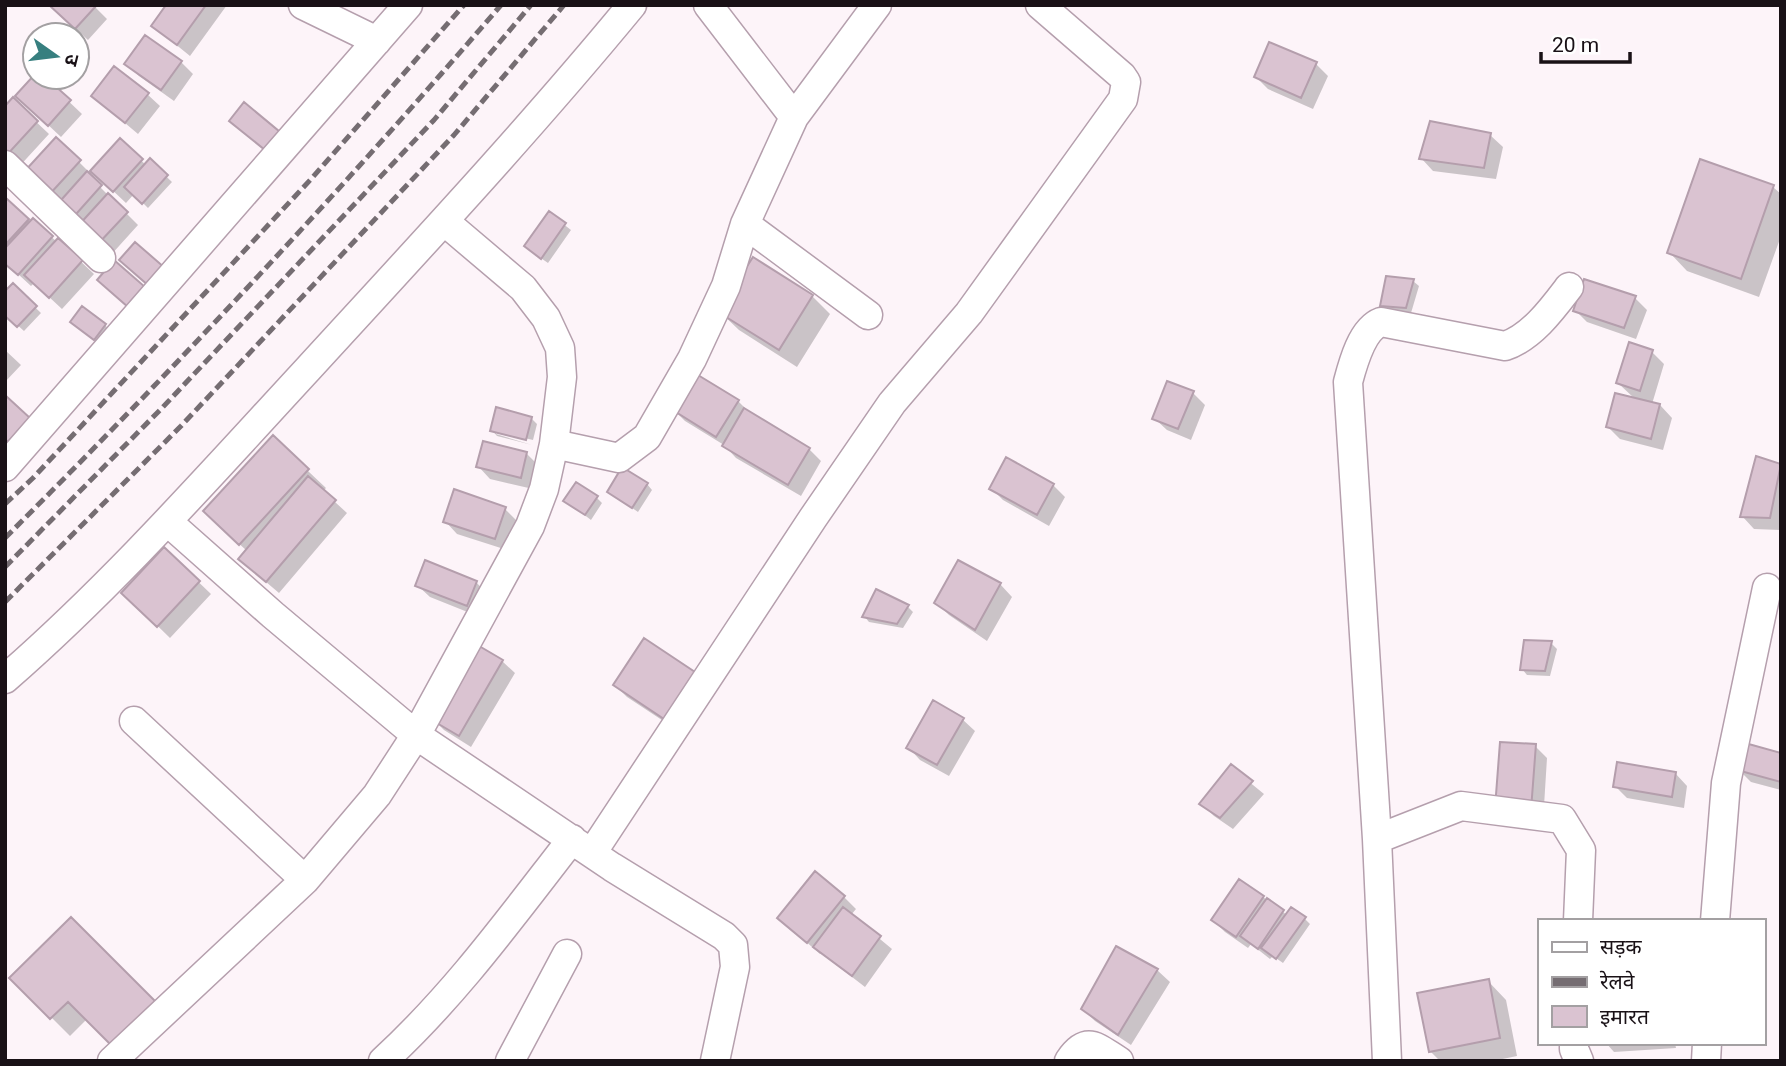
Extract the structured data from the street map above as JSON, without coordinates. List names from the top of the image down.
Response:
{
  "legend": ["सड़क", "रेलवे", "इमारत"],
  "scale_bar": "20 m",
  "north": "right"
}
